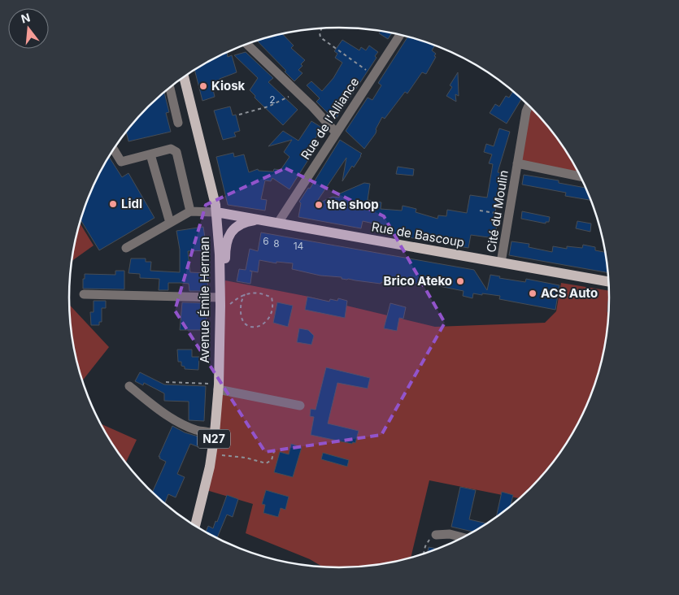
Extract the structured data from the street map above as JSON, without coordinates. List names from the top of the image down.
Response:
{
  "streets": {
    "main road": ["Rue de Bascoup", "Avenue Émile Herman", "N27"],
    "street": ["Rue de l'Alliance", "Cité du Moulin"]
  },
  "crossings": [
    ["Rue de l'Alliance", "Rue de Bascoup"],
    ["Cité du Moulin", "Rue de Bascoup"],
    ["Rue de Bascoup", "Avenue Émile Herman"]
  ],
  "places": [
    "Kiosk",
    "Lidl",
    "the shop",
    "Brico Ateko",
    "ACS Auto"
  ],
  "house_numbers": [
    "2",
    "6",
    "8",
    "14"
  ],
  "north": "top"
}
